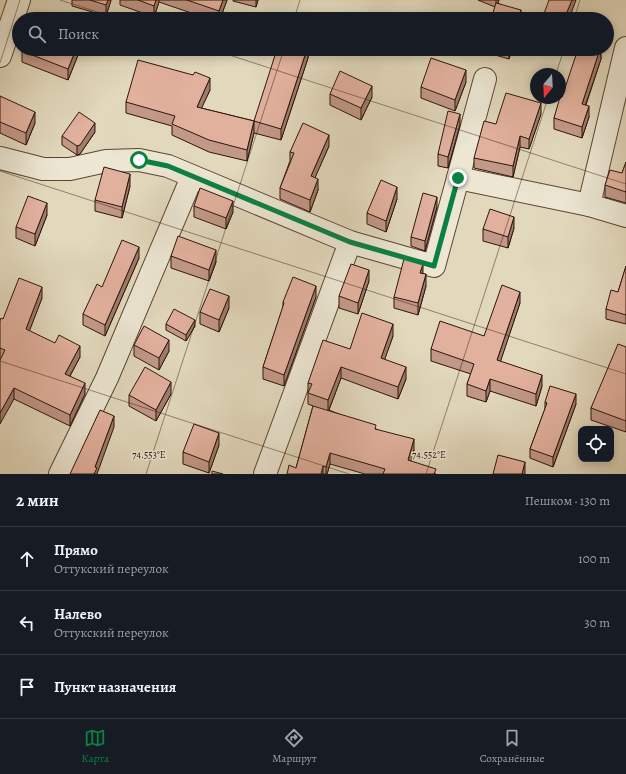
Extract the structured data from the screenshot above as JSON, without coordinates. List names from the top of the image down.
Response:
{
  "north": "bottom",
  "page": {
    "search": "Поиск",
    "heading": ["2 мин", "Пешком · 130 m"],
    "list": [
      ["Прямо", "Оттукский переулок", "100 m"],
      ["Налево", "Оттукский переулок", "30 m"],
      "Пункт назначения"
    ],
    "nav": ["Карта", "Маршрут", "Сохранённые"]
  },
  "coordinates": ["74.553°E", "74.552°E"]
}
